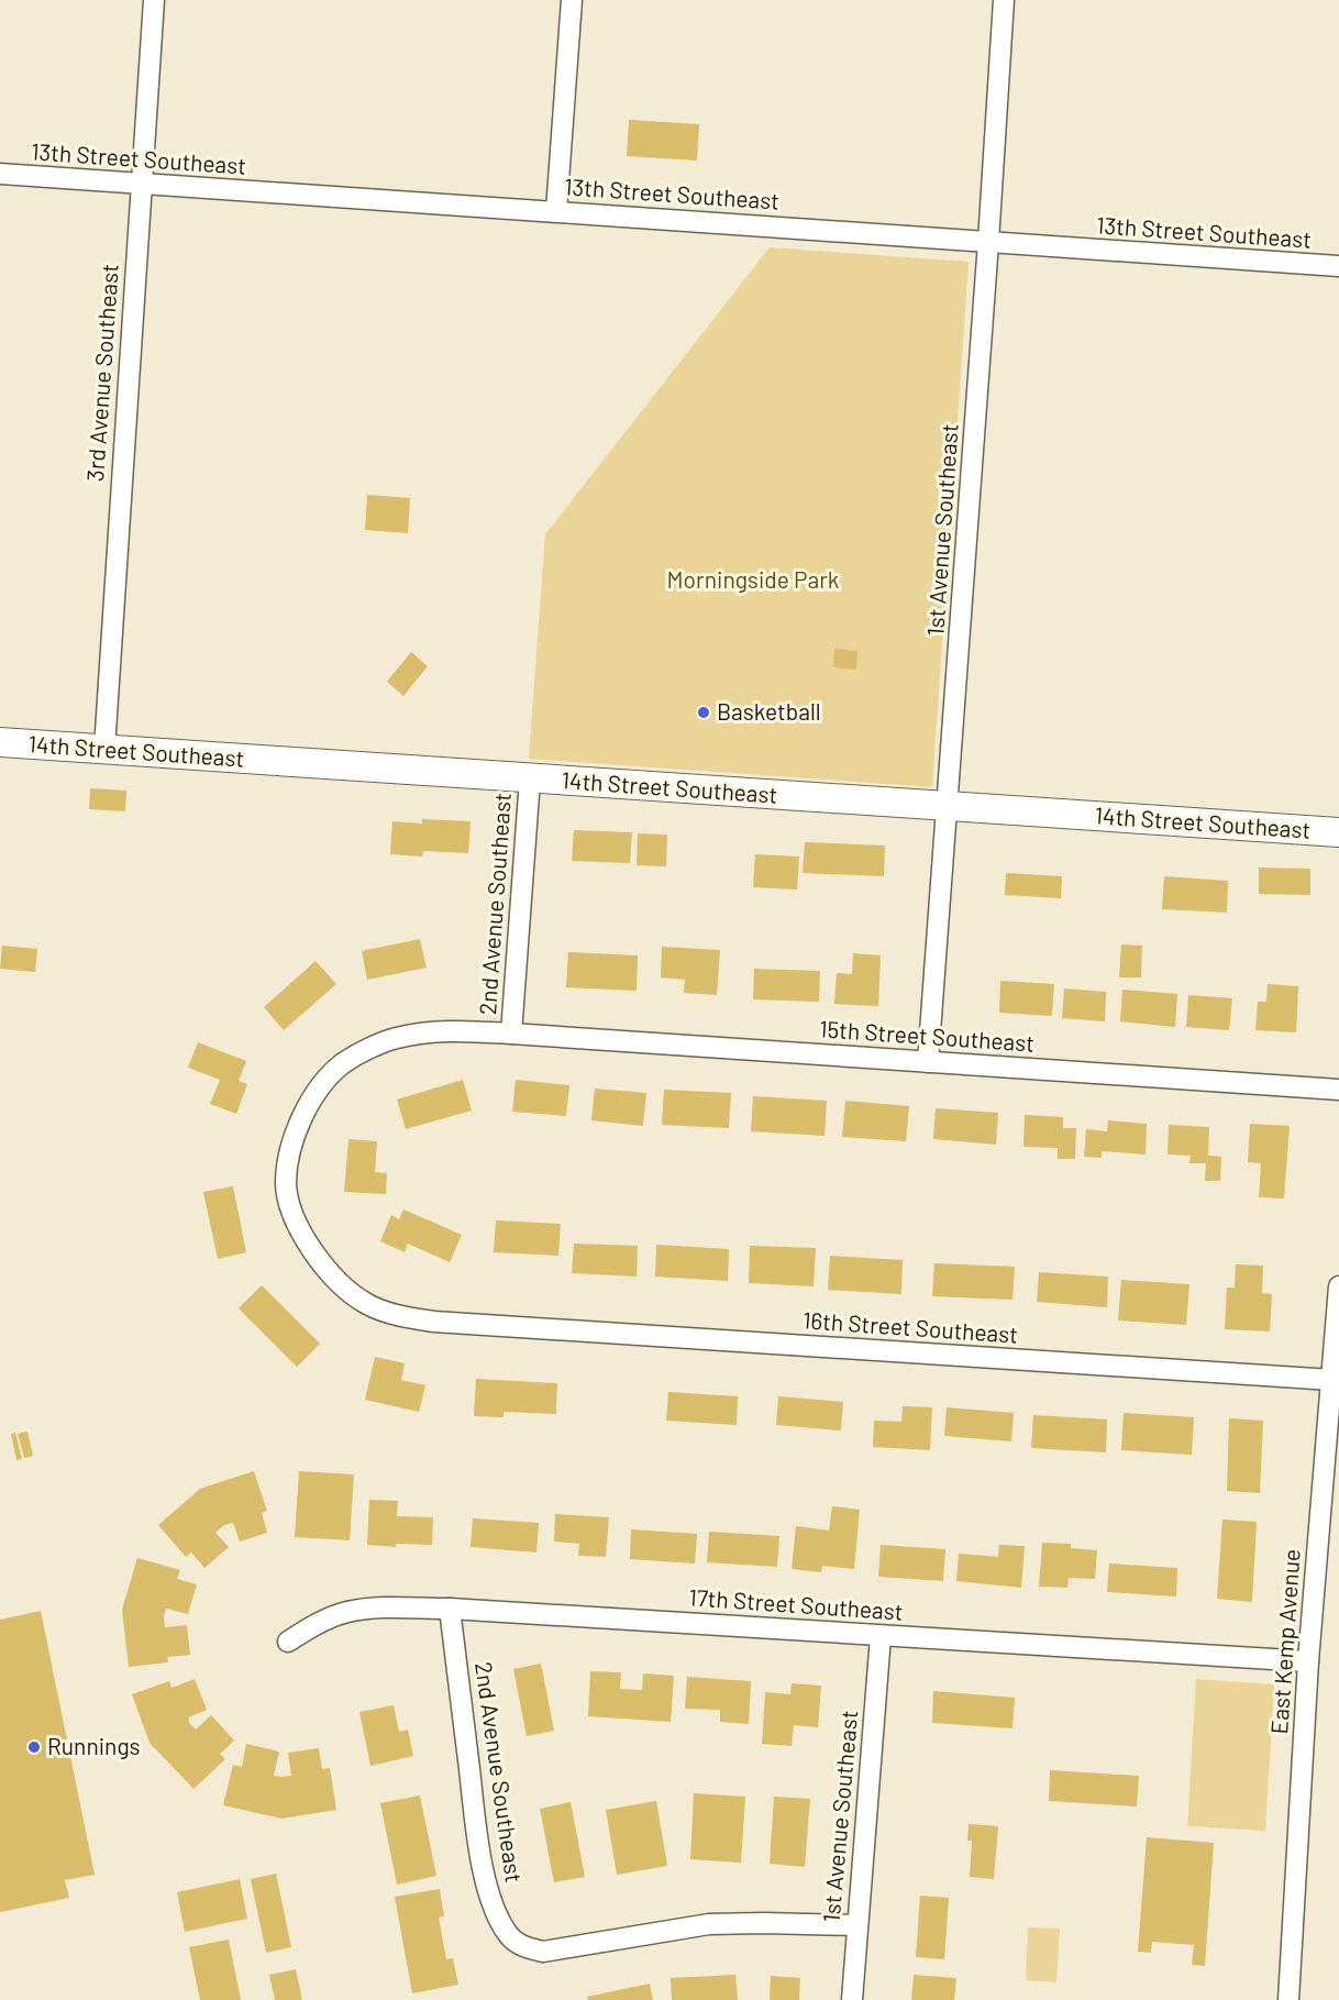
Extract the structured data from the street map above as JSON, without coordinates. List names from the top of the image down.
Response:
{
  "streets": {
    "street": [
      "13th Street Southeast",
      "3rd Avenue Southeast",
      "1st Avenue Southeast",
      "14th Street Southeast",
      "2nd Avenue Southeast",
      "15th Street Southeast",
      "16th Street Southeast",
      "17th Street Southeast",
      "East Kemp Avenue"
    ]
  },
  "crossings": [
    ["13th Street Southeast", "3rd Avenue Southeast"],
    ["13th Street Southeast", "1st Avenue Southeast"],
    ["3rd Avenue Southeast", "14th Street Southeast"],
    ["1st Avenue Southeast", "14th Street Southeast"],
    ["1st Avenue Southeast", "2nd Avenue Southeast"],
    ["1st Avenue Southeast", "15th Street Southeast"],
    ["1st Avenue Southeast", "17th Street Southeast"],
    ["14th Street Southeast", "2nd Avenue Southeast"],
    ["2nd Avenue Southeast", "15th Street Southeast"],
    ["2nd Avenue Southeast", "17th Street Southeast"],
    ["15th Street Southeast", "16th Street Southeast"],
    ["16th Street Southeast", "East Kemp Avenue"],
    ["17th Street Southeast", "East Kemp Avenue"]
  ],
  "parks": ["Morningside Park"],
  "places": ["Basketball", "Runnings"]
}
